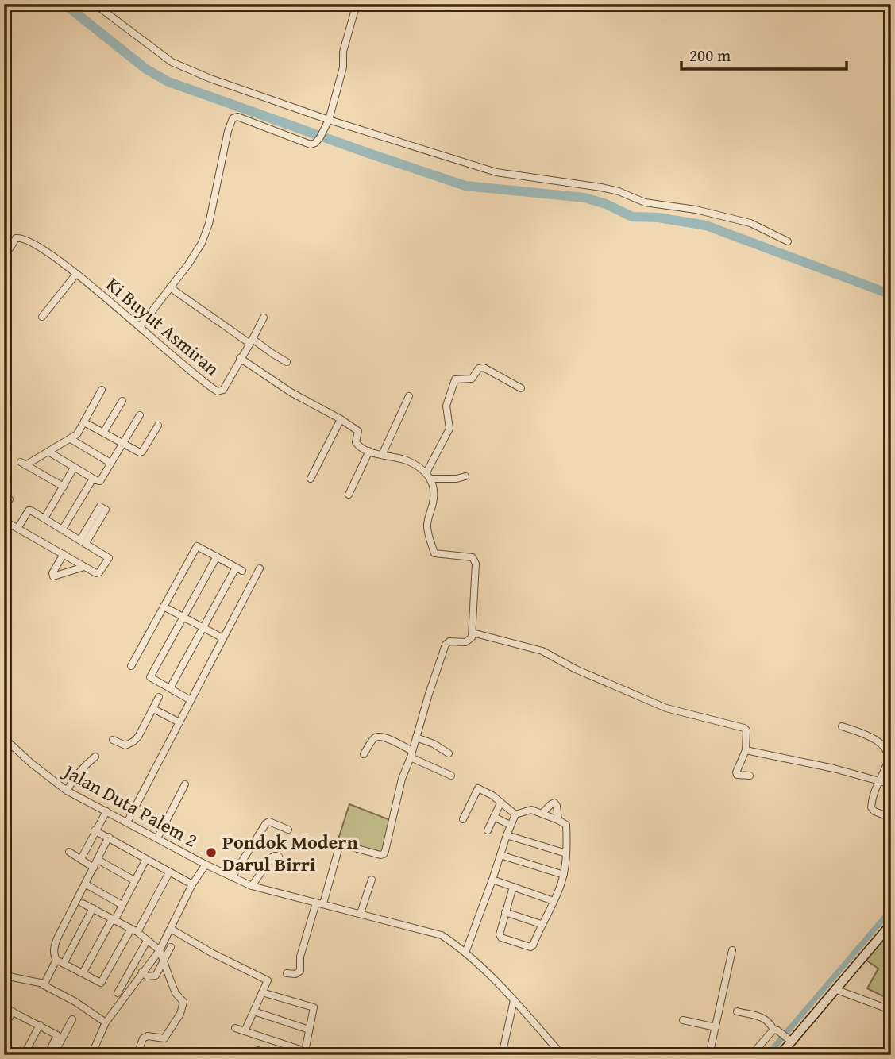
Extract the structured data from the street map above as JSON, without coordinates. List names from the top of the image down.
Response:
{
  "streets": {
    "street": ["Ki Buyut Asmiran", "Jalan Duta Palem 2"]
  },
  "places": ["Pondok Modern Darul Birri"],
  "scale_bar": "200 m"
}
